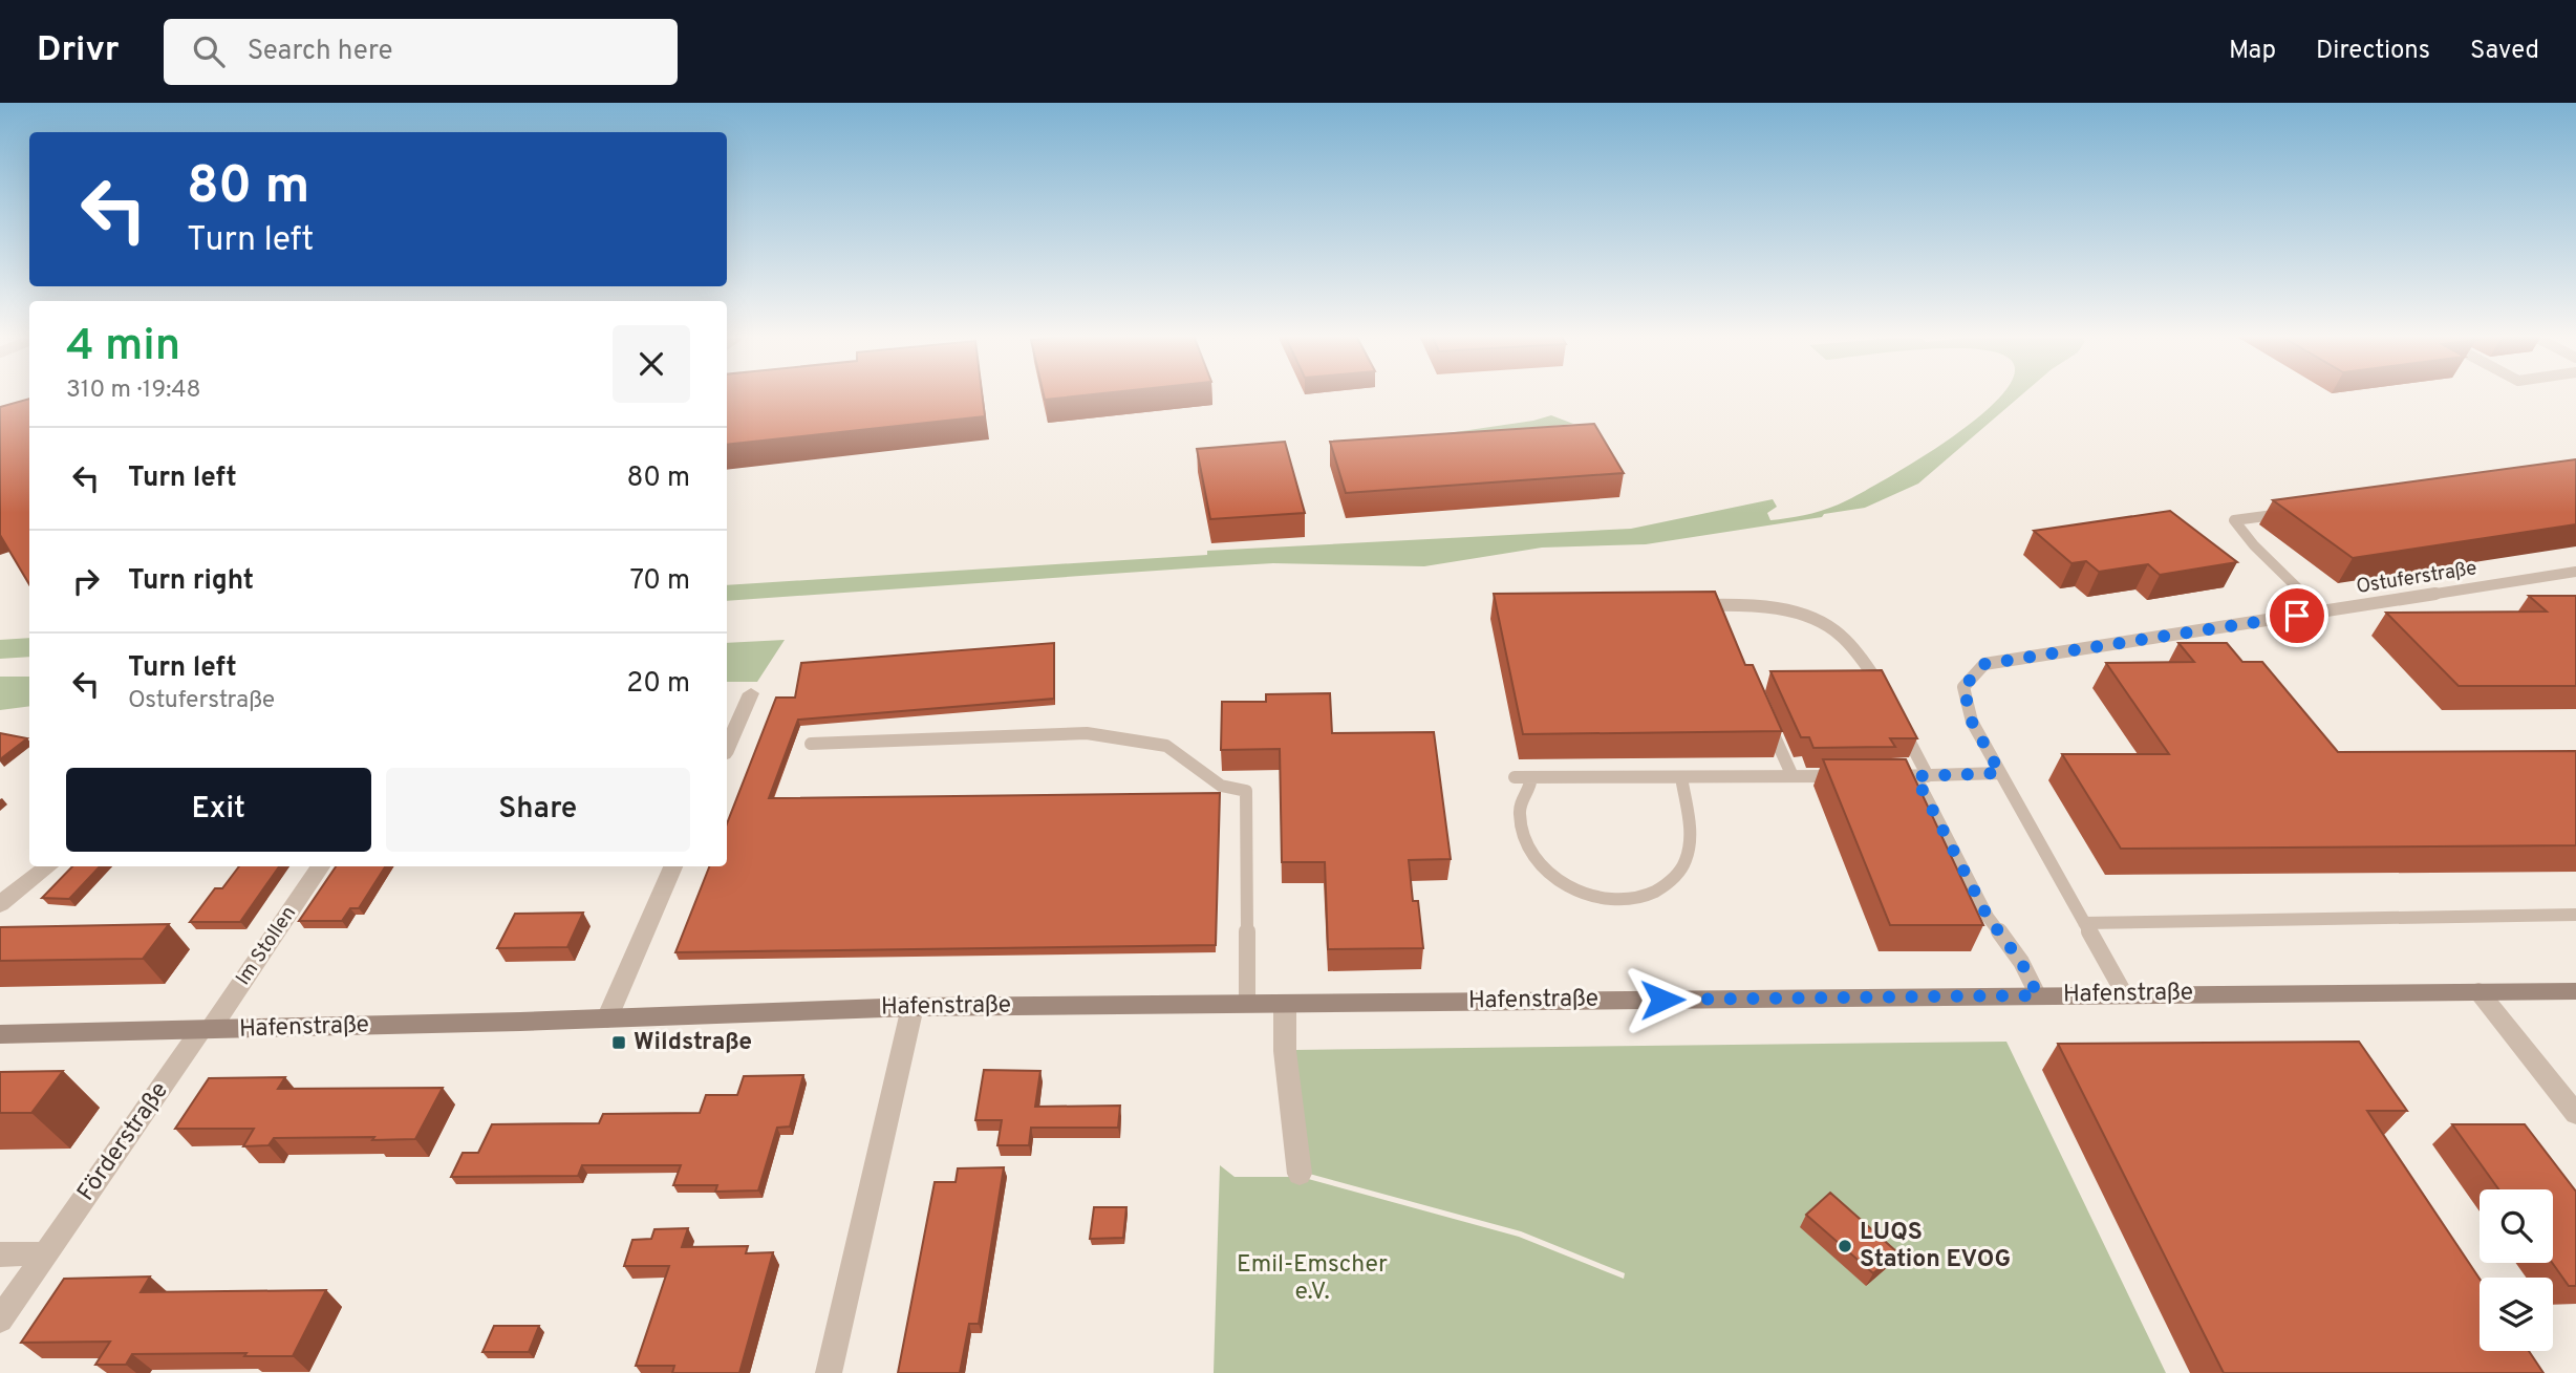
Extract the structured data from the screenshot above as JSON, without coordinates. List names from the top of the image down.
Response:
{
  "streets": {
    "street": ["Im Stollen", "Hafenstraße", "Förderstraße"],
    "lane": ["Ostuferstraße"]
  },
  "crossings": [
    ["Ostuferstraße", "Hafenstraße"],
    ["Im Stollen", "Hafenstraße"],
    ["Im Stollen", "Förderstraße"],
    ["Hafenstraße", "Förderstraße"]
  ],
  "parks": ["Emil-Emscher e.V."],
  "places": {
    "transit": ["Wildstraße"],
    "other": ["LUQS Station EVOG"]
  },
  "page": {
    "header": "Drivr",
    "search": "Search here",
    "nav": ["Map", "Directions", "Saved"],
    "turn": ["80 m", "Turn left"],
    "heading": ["4 min", "310 m · 19:48"],
    "list": [
      {
        "name": "Turn left",
        "value": "80 m"
      },
      {
        "name": "Turn right",
        "value": "70 m"
      },
      {
        "name": "Turn left",
        "note": "Ostuferstraße",
        "value": "20 m"
      }
    ],
    "buttons": ["Exit", "Share"]
  }
}
